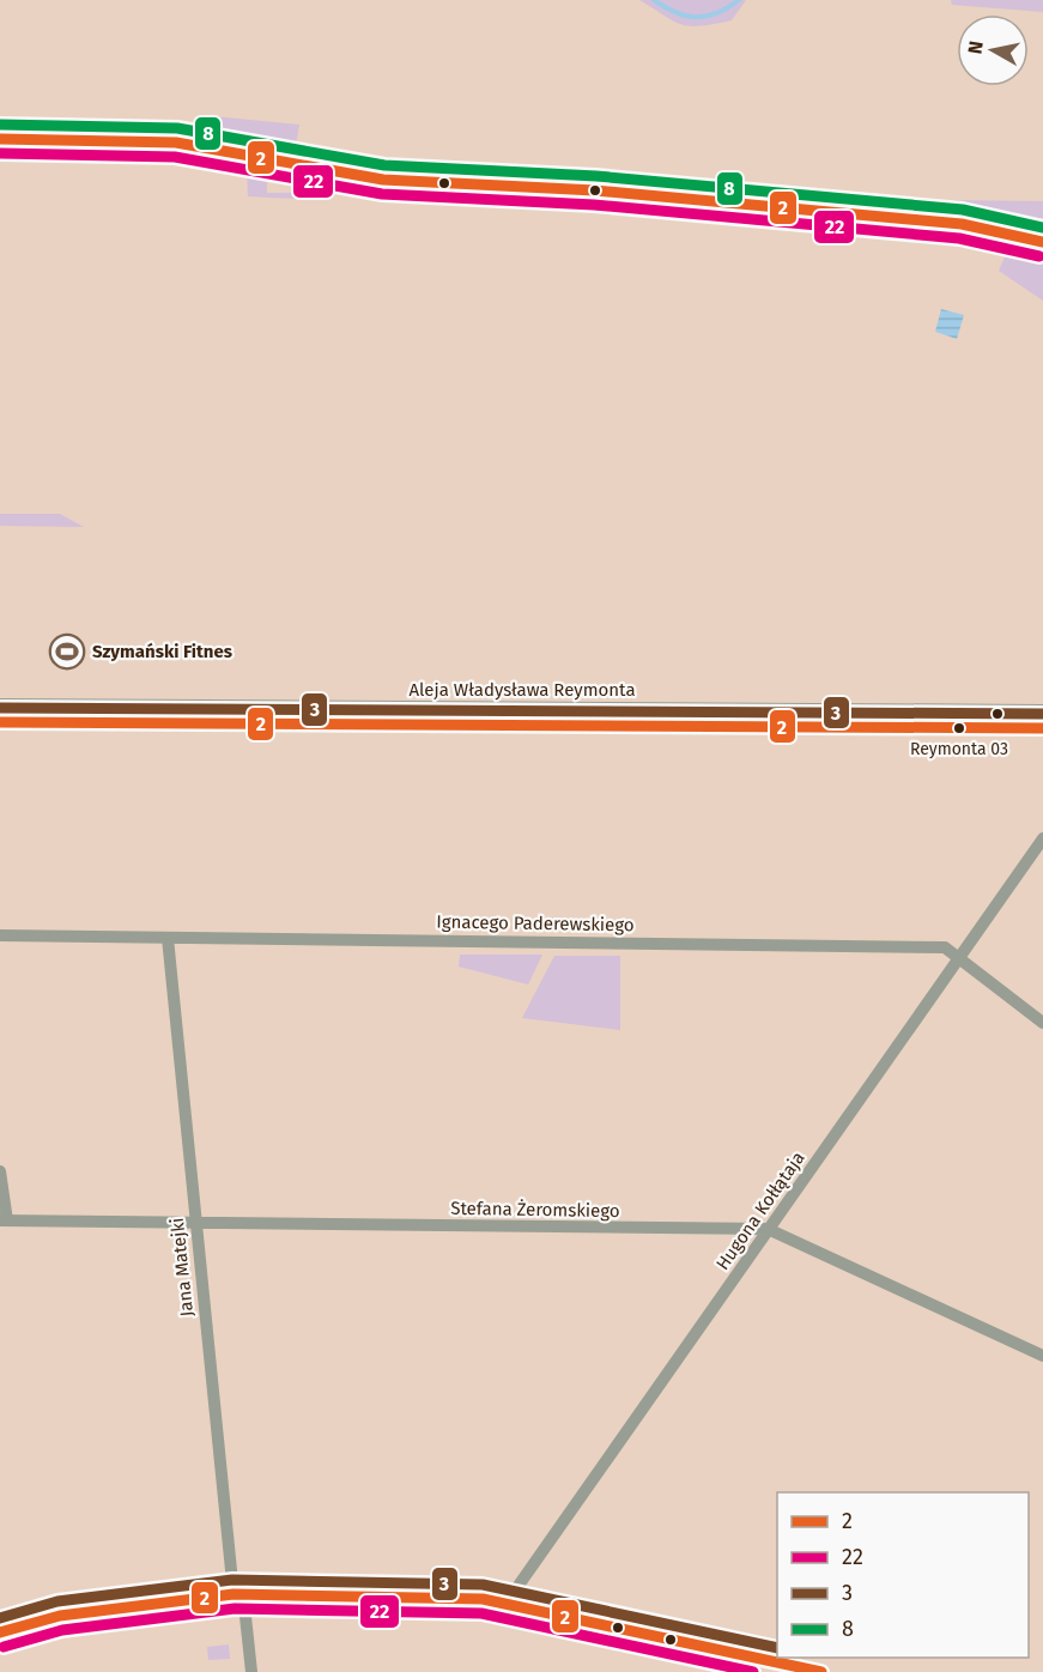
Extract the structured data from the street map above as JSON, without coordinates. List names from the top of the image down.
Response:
{
  "streets": {
    "street": [
      "Aleja Władysława Reymonta",
      "Ignacego Paderewskiego",
      "Stefana Żeromskiego",
      "Hugona Kołłątaja",
      "Jana Matejki"
    ]
  },
  "crossings": [
    ["Ignacego Paderewskiego", "Hugona Kołłątaja"],
    ["Ignacego Paderewskiego", "Jana Matejki"],
    ["Stefana Żeromskiego", "Hugona Kołłątaja"],
    ["Stefana Żeromskiego", "Jana Matejki"]
  ],
  "places": {
    "sports": ["Szymański Fitnes"],
    "other": ["Reymonta 03"]
  },
  "lines": [
    "transit line 8",
    "transit line 2",
    "transit line 22",
    "transit line 3"
  ],
  "legend": [
    "2",
    "22",
    "3",
    "8"
  ],
  "north": "left"
}
